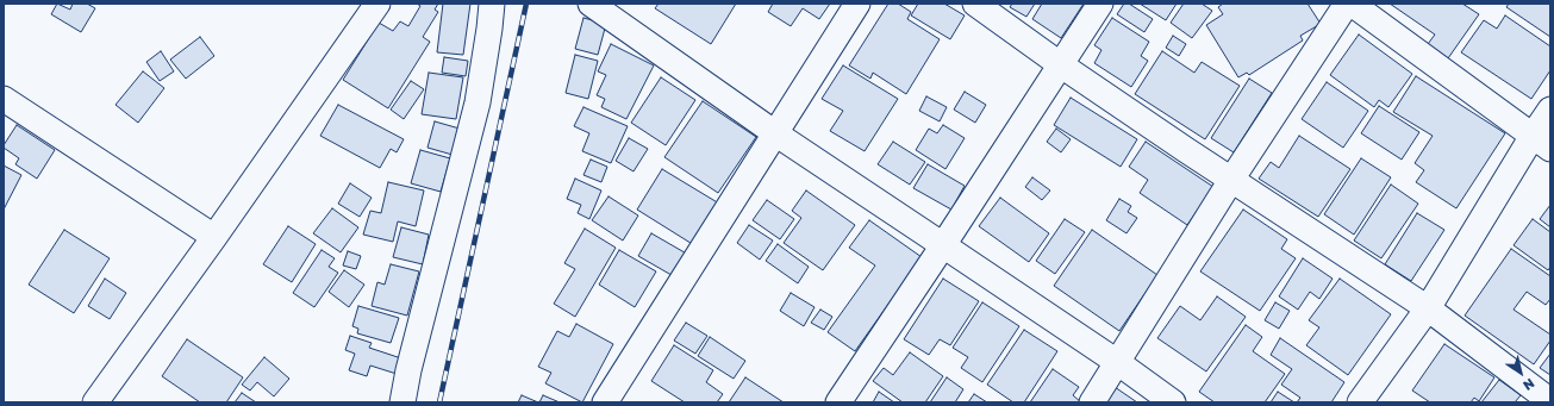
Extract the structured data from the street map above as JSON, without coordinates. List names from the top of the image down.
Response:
{
  "north": "bottom right"
}
